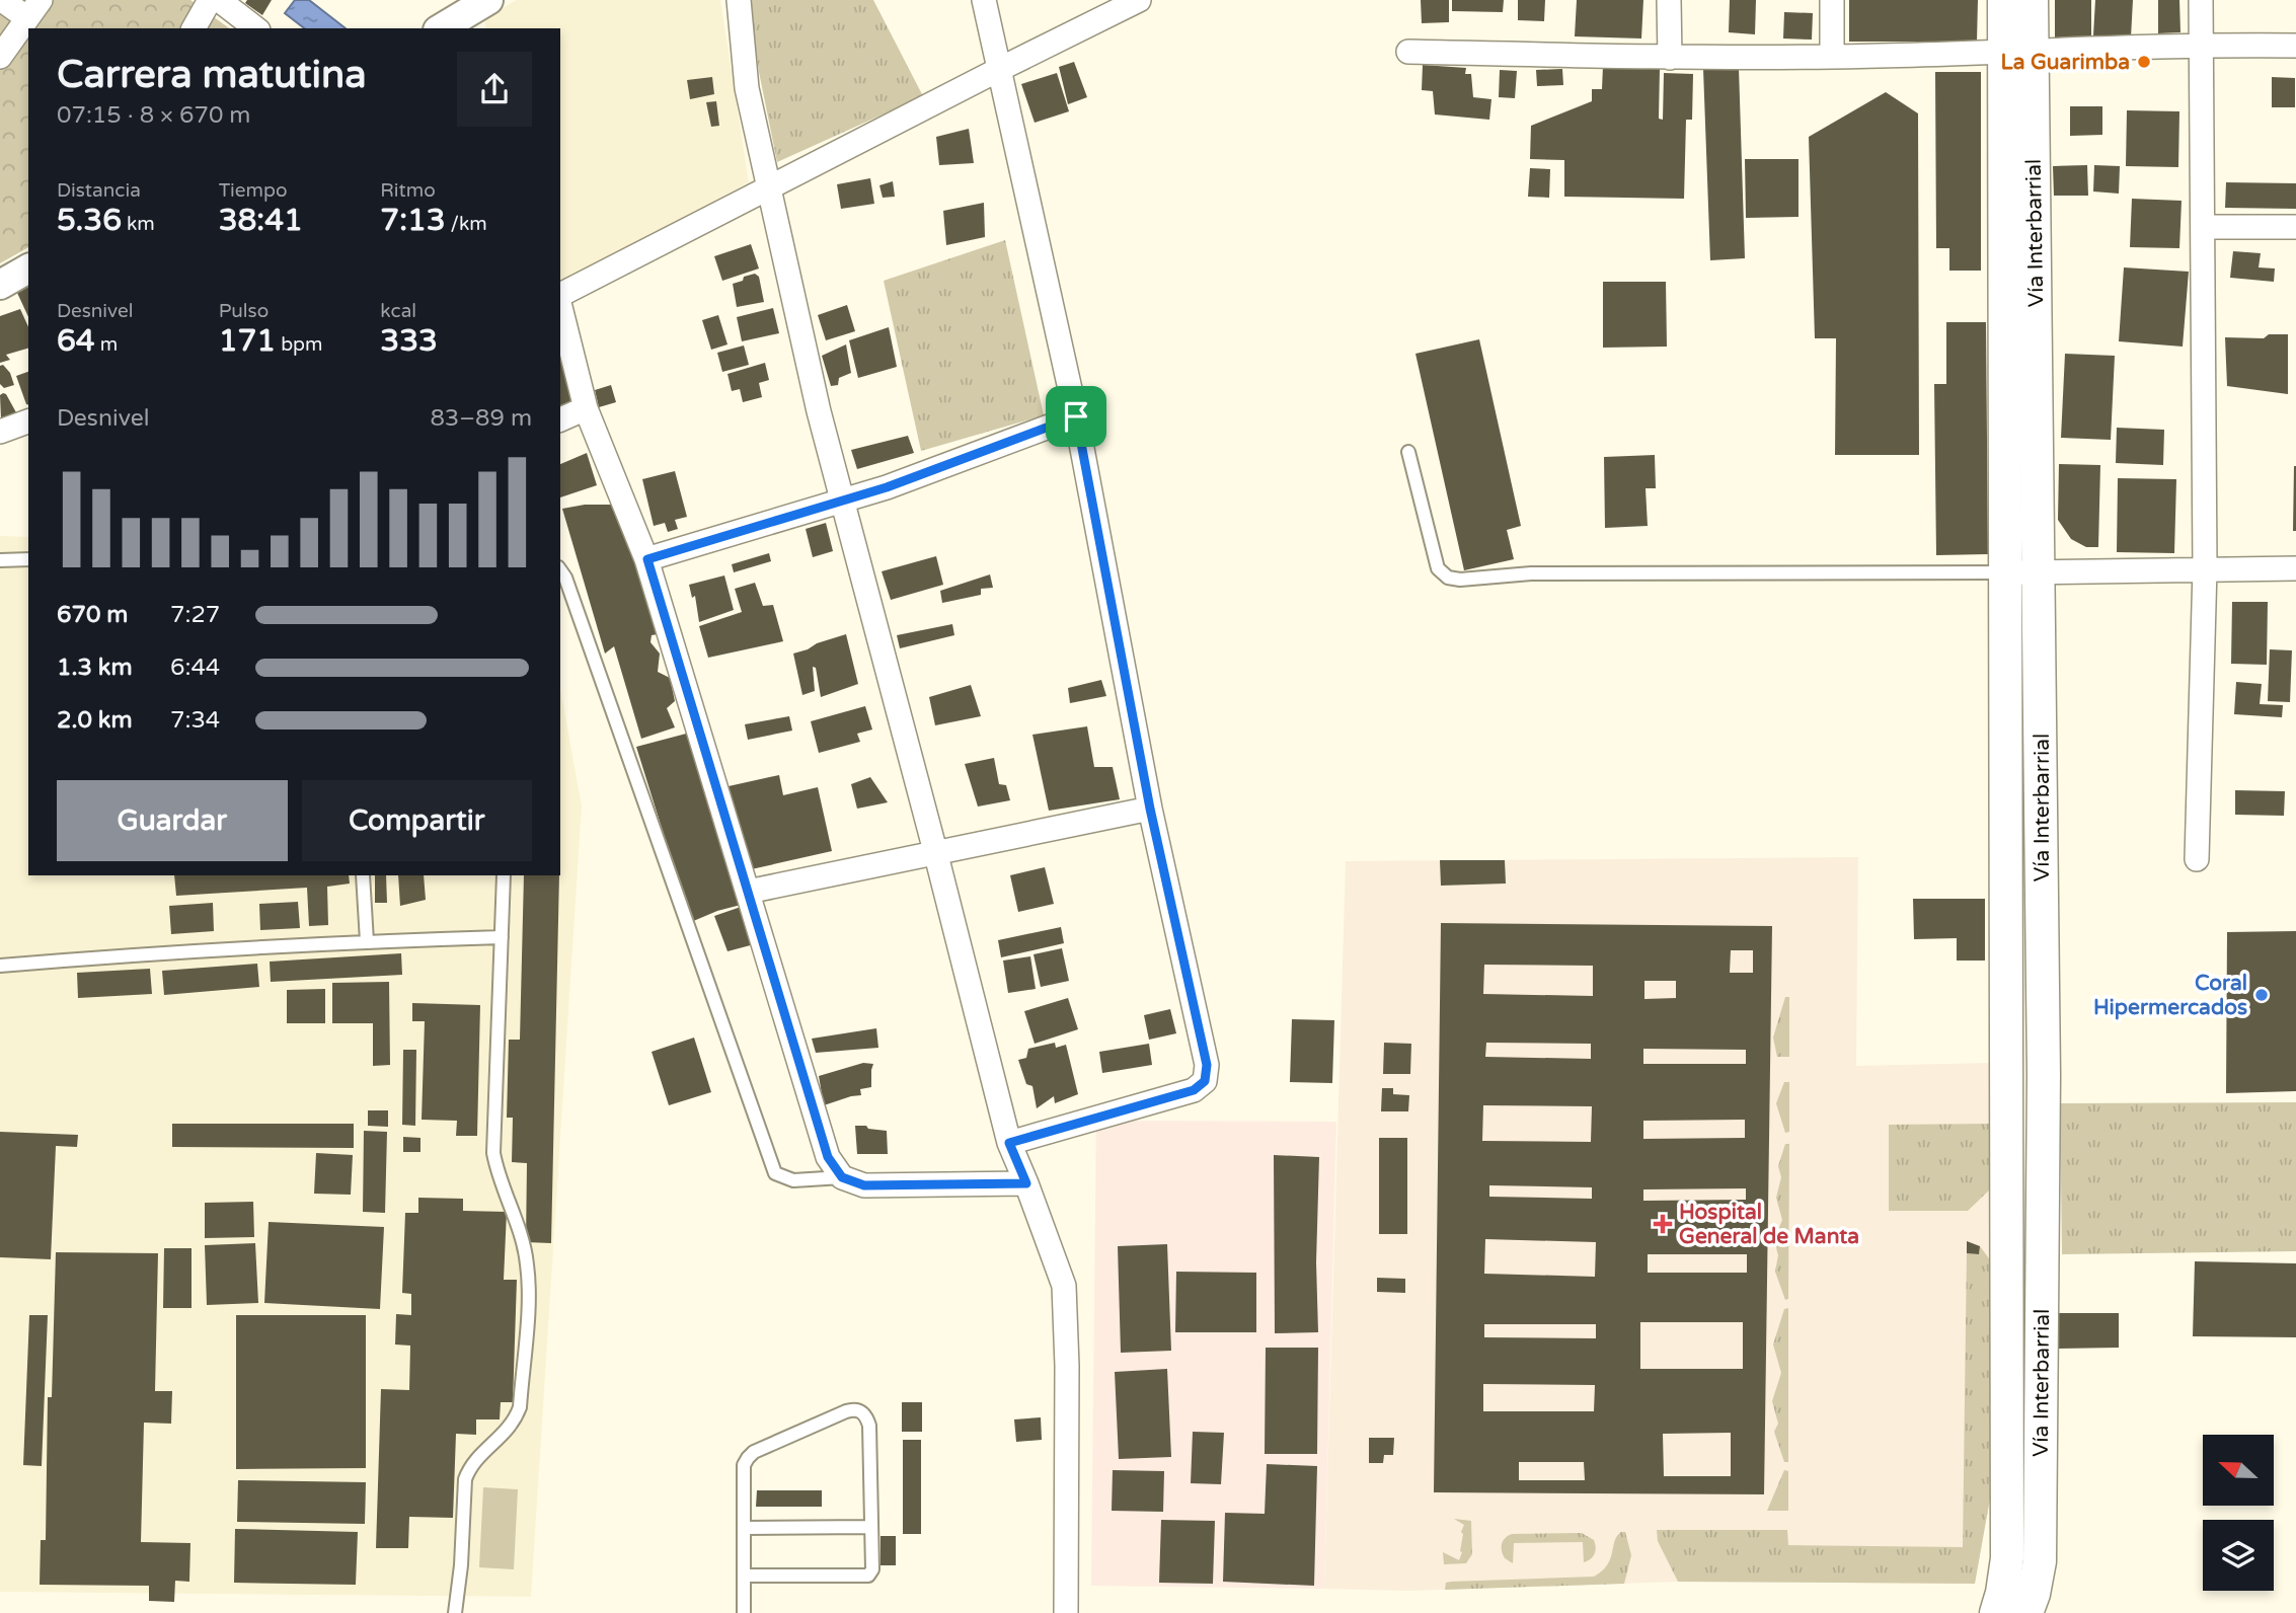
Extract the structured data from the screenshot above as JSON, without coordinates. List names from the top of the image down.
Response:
{
  "streets": {
    "main road": ["Vía Interbarrial"]
  },
  "places": {
    "other": ["La Guarimba", "Coral Hipermercados"],
    "health": ["Hospital General de Manta"]
  },
  "north": "left",
  "page": {
    "heading": ["Carrera matutina", "07:15 · 8 × 670 m"],
    "stats": [
      ["Distancia", "5.36 km"],
      ["Tiempo", "38:41"],
      ["Ritmo", "7:13 /km"],
      ["Desnivel", "64 m"],
      ["Pulso", "171 bpm"],
      ["kcal", "333"]
    ],
    "chart": ["Desnivel", "83–89 m"],
    "list": [
      {
        "name": "670 m",
        "note": "7:27"
      },
      {
        "name": "1.3 km",
        "note": "6:44"
      },
      {
        "name": "2.0 km",
        "note": "7:34"
      }
    ],
    "buttons": ["Guardar", "Compartir"]
  }
}
